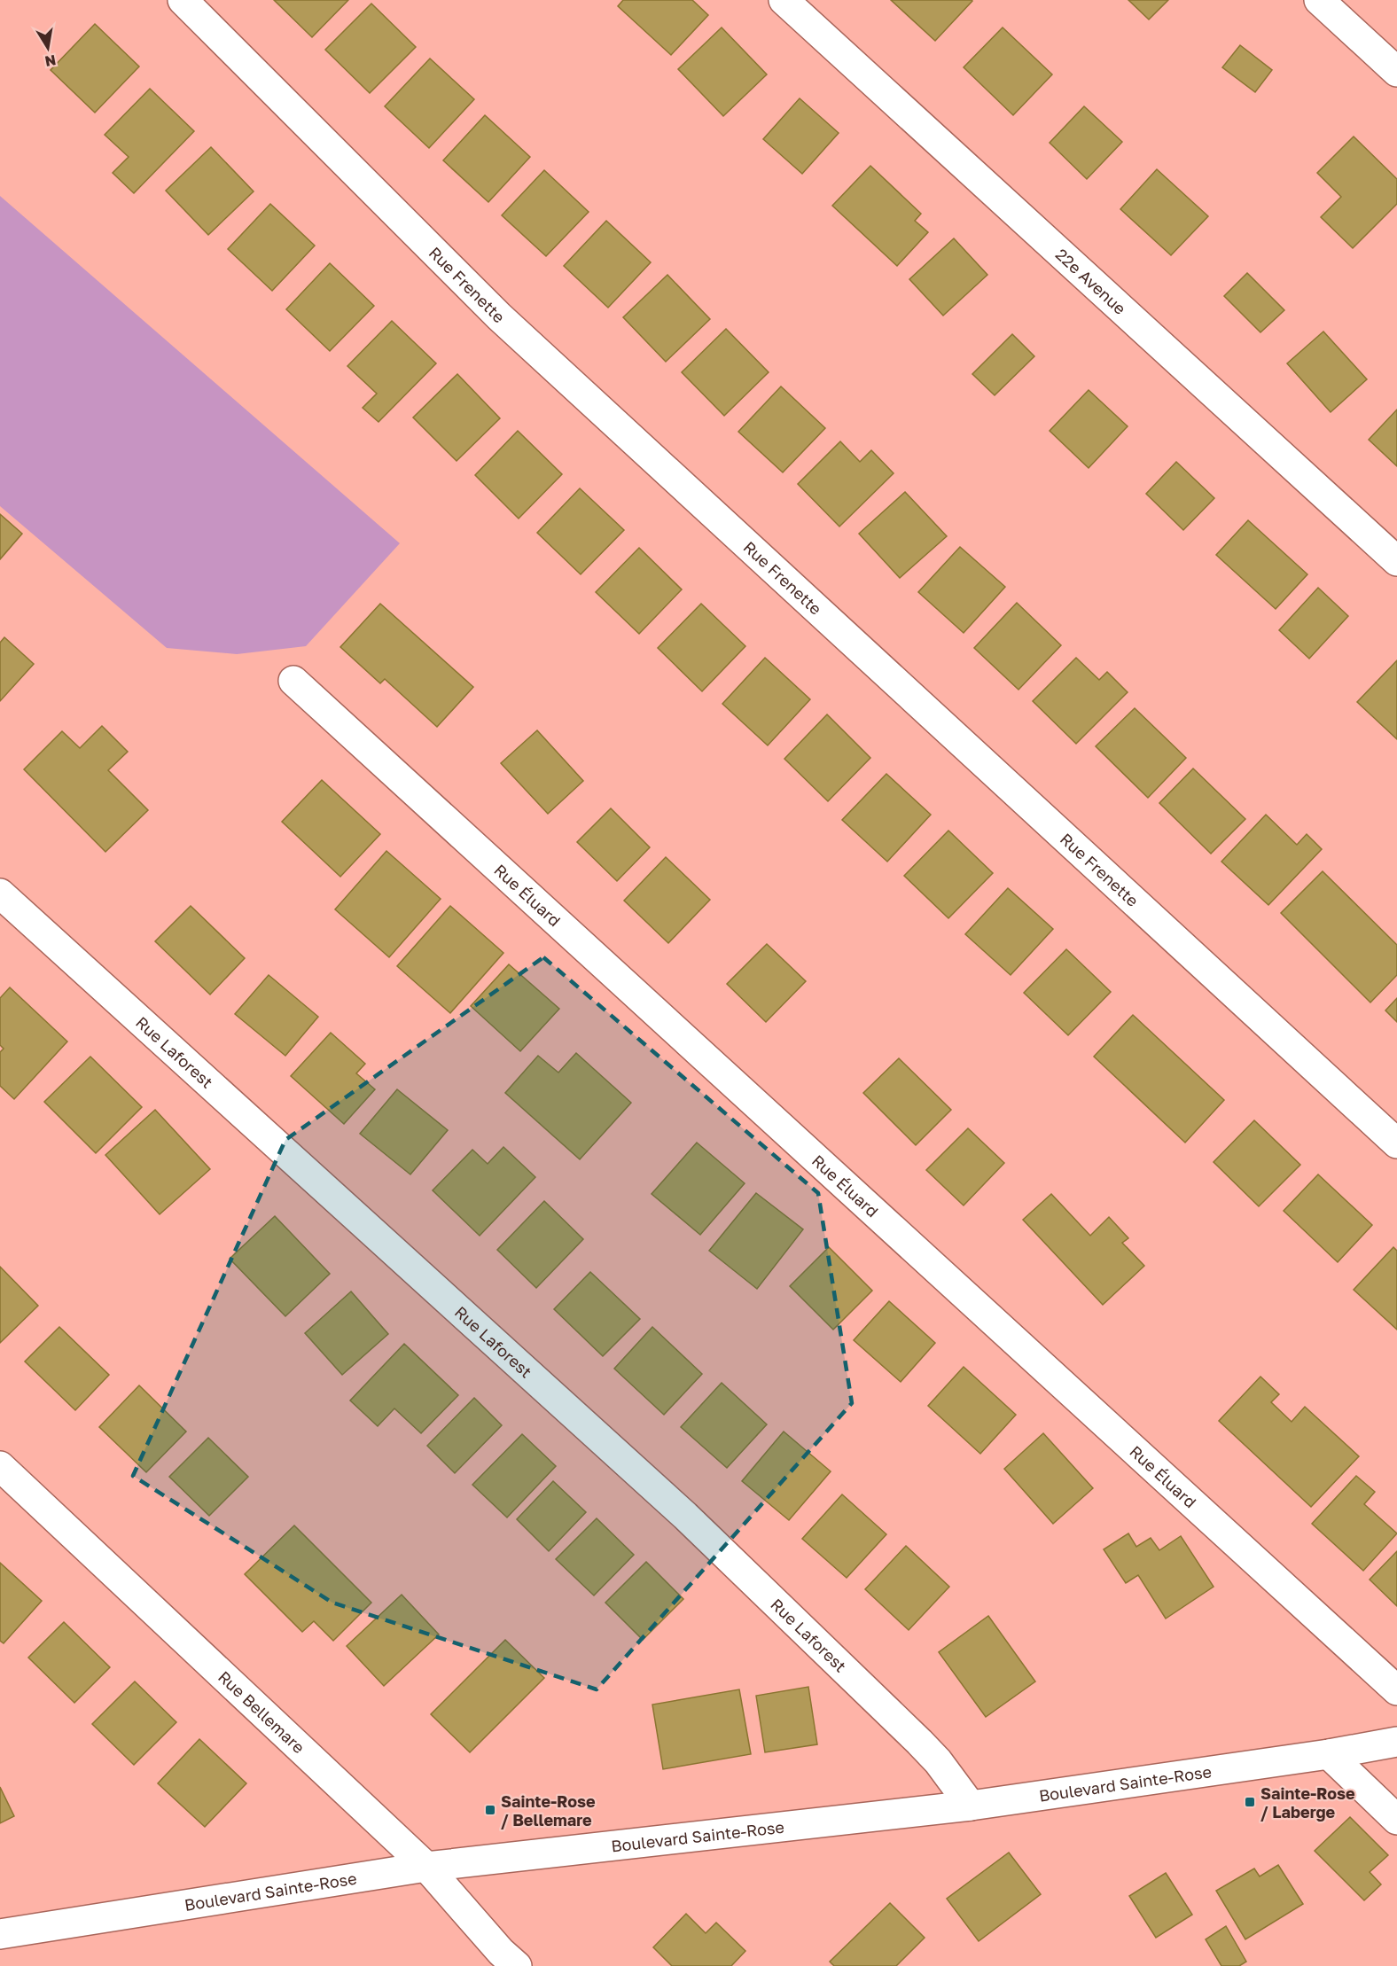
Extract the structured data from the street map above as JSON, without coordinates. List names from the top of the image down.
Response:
{
  "streets": {
    "street": [
      "22e Avenue",
      "Rue Frenette",
      "Rue Éluard",
      "Rue Laforest",
      "Rue Bellemare",
      "Boulevard Sainte-Rose"
    ]
  },
  "crossings": [
    ["Rue Laforest", "Boulevard Sainte-Rose"],
    ["Rue Bellemare", "Boulevard Sainte-Rose"]
  ],
  "places": {
    "transit": ["Sainte-Rose / Laberge", "Sainte-Rose / Bellemare"]
  },
  "north": "bottom"
}
